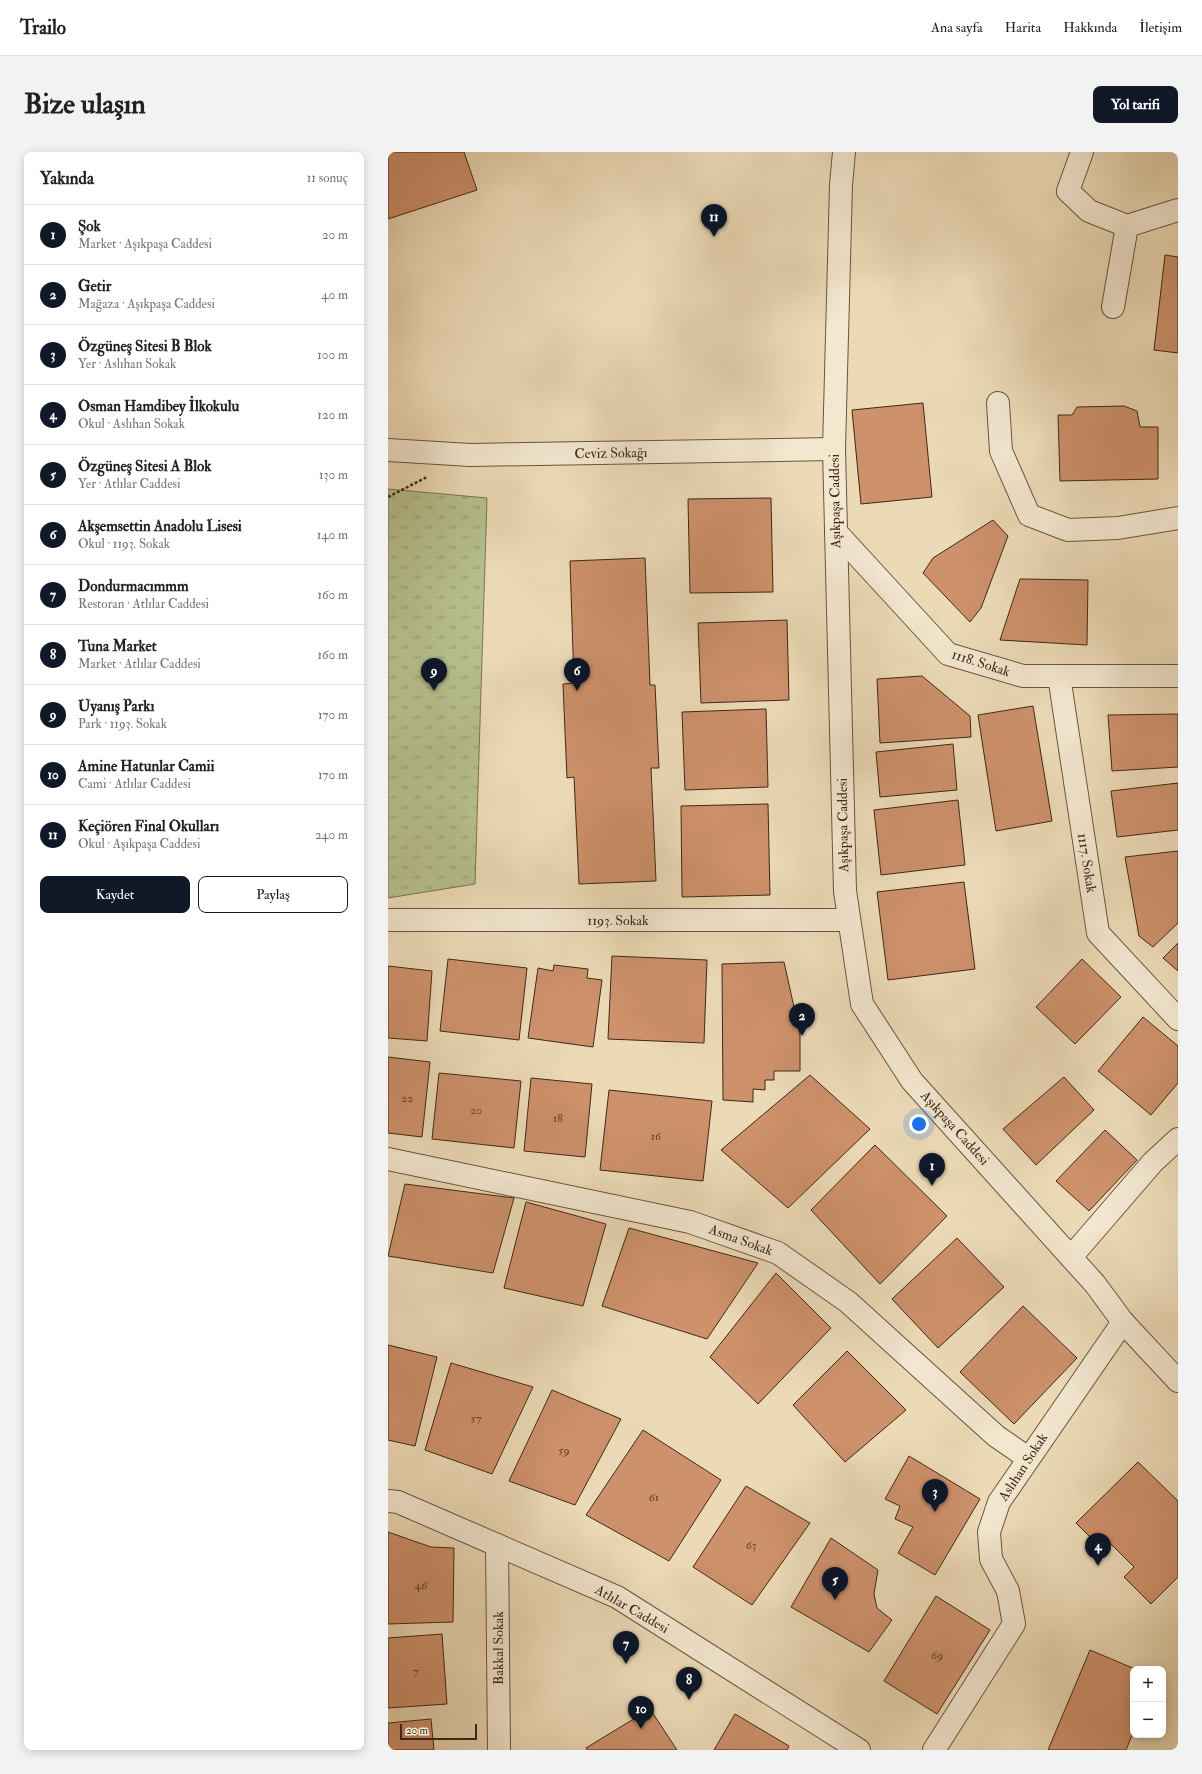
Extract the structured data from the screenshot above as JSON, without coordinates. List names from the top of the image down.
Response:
{
  "streets": {
    "street": [
      "Ceviz Sokağı",
      "Aşıkpaşa Caddesi",
      "1118. Sokak",
      "1117. Sokak",
      "1193. Sokak",
      "Asma Sokak",
      "Aslıhan Sokak",
      "Atlılar Caddesi",
      "Bakkal Sokak"
    ]
  },
  "crossings": [
    ["Ceviz Sokağı", "Aşıkpaşa Caddesi"],
    ["Aşıkpaşa Caddesi", "1118. Sokak"],
    ["Aşıkpaşa Caddesi", "1193. Sokak"],
    ["Aşıkpaşa Caddesi", "Aslıhan Sokak"],
    ["1118. Sokak", "1117. Sokak"],
    ["Asma Sokak", "Aslıhan Sokak"],
    ["Atlılar Caddesi", "Bakkal Sokak"]
  ],
  "house_numbers": [
    "22",
    "20",
    "18",
    "16",
    "57",
    "59",
    "61",
    "63",
    "46",
    "69",
    "7"
  ],
  "scale_bar": "20 m",
  "page": {
    "header": "Trailo",
    "nav": [
      "Ana sayfa",
      "Harita",
      "Hakkında",
      "İletişim"
    ],
    "buttons": [
      "Yol tarifi",
      ["Kaydet", "Paylaş"]
    ],
    "title": "Bize ulaşın",
    "heading": ["Yakında", "11 sonuç"],
    "list": [
      {
        "mark": "1",
        "name": "Şok",
        "note": "Market · Aşıkpaşa Caddesi",
        "value": "20 m"
      },
      {
        "mark": "2",
        "name": "Getir",
        "note": "Mağaza · Aşıkpaşa Caddesi",
        "value": "40 m"
      },
      {
        "mark": "3",
        "name": "Özgüneş Sitesi B Blok",
        "note": "Yer · Aslıhan Sokak",
        "value": "100 m"
      },
      {
        "mark": "4",
        "name": "Osman Hamdibey İlkokulu",
        "note": "Okul · Aslıhan Sokak",
        "value": "120 m"
      },
      {
        "mark": "5",
        "name": "Özgüneş Sitesi A Blok",
        "note": "Yer · Atlılar Caddesi",
        "value": "130 m"
      },
      {
        "mark": "6",
        "name": "Akşemsettin Anadolu Lisesi",
        "note": "Okul · 1193. Sokak",
        "value": "140 m"
      },
      {
        "mark": "7",
        "name": "Dondurmacımmm",
        "note": "Restoran · Atlılar Caddesi",
        "value": "160 m"
      },
      {
        "mark": "8",
        "name": "Tuna Market",
        "note": "Market · Atlılar Caddesi",
        "value": "160 m"
      },
      {
        "mark": "9",
        "name": "Uyanış Parkı",
        "note": "Park · 1193. Sokak",
        "value": "170 m"
      },
      {
        "mark": "10",
        "name": "Amine Hatunlar Camii",
        "note": "Cami · Atlılar Caddesi",
        "value": "170 m"
      },
      {
        "mark": "11",
        "name": "Keçiören Final Okulları",
        "note": "Okul · Aşıkpaşa Caddesi",
        "value": "240 m"
      }
    ],
    "pins": [
      "11",
      "6",
      "9",
      "2",
      "1",
      "3",
      "4",
      "5",
      "7",
      "8",
      "10"
    ],
    "map_buttons": ["+", "−"],
    "scale": "20 m"
  }
}
